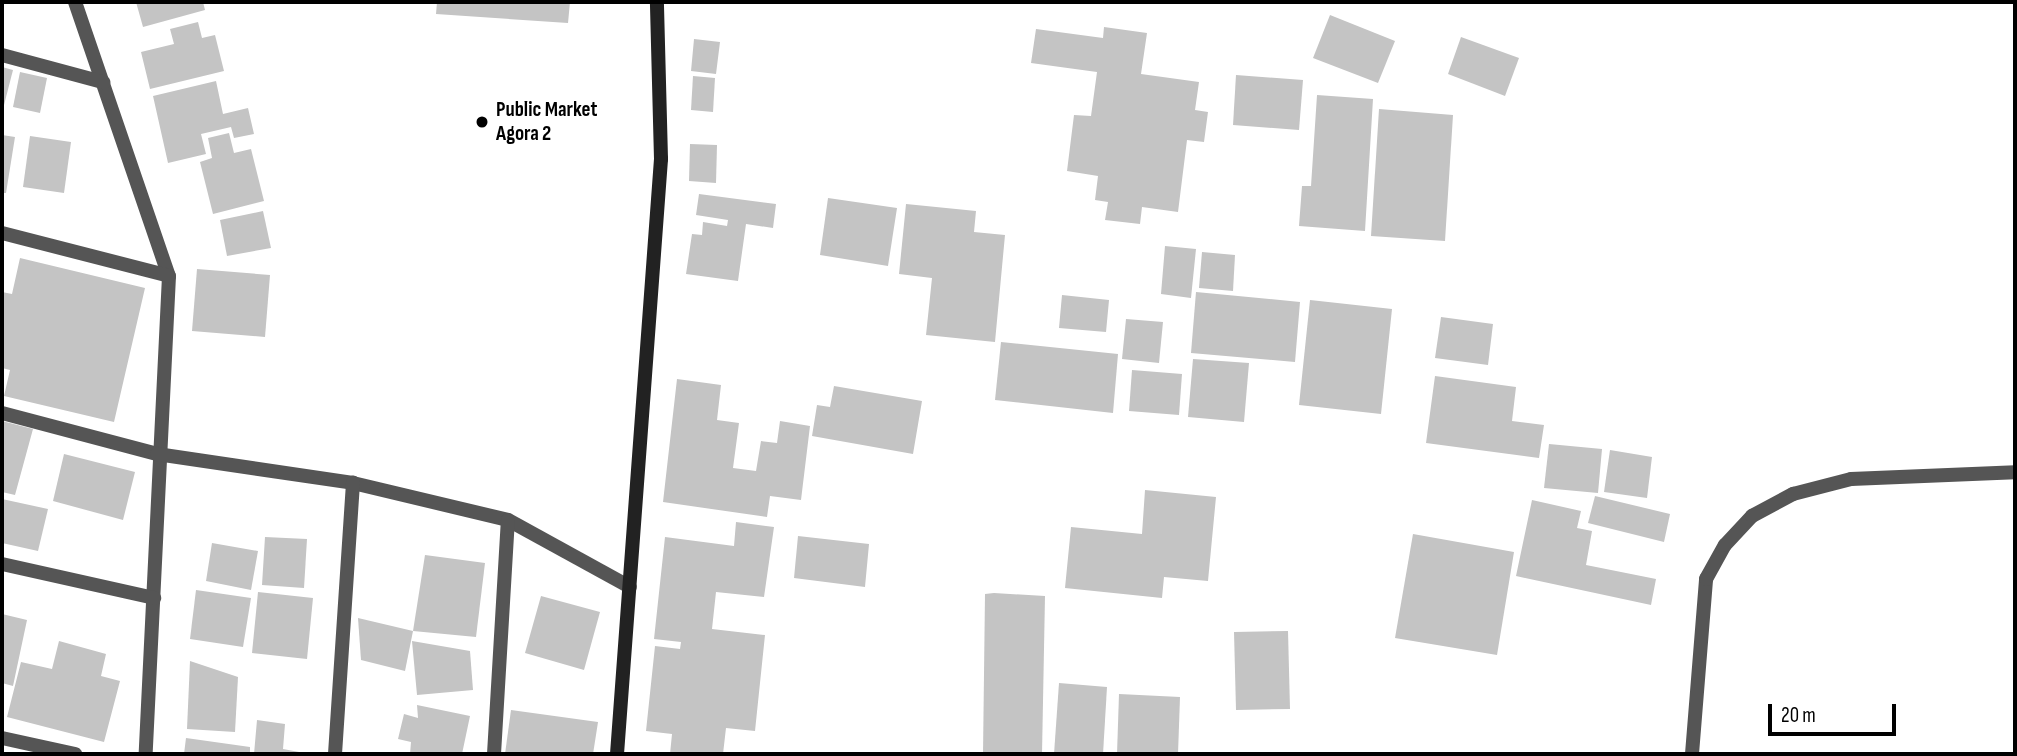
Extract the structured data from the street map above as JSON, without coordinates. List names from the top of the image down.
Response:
{
  "places": ["Public Market Agora 2"],
  "scale_bar": "20 m"
}
